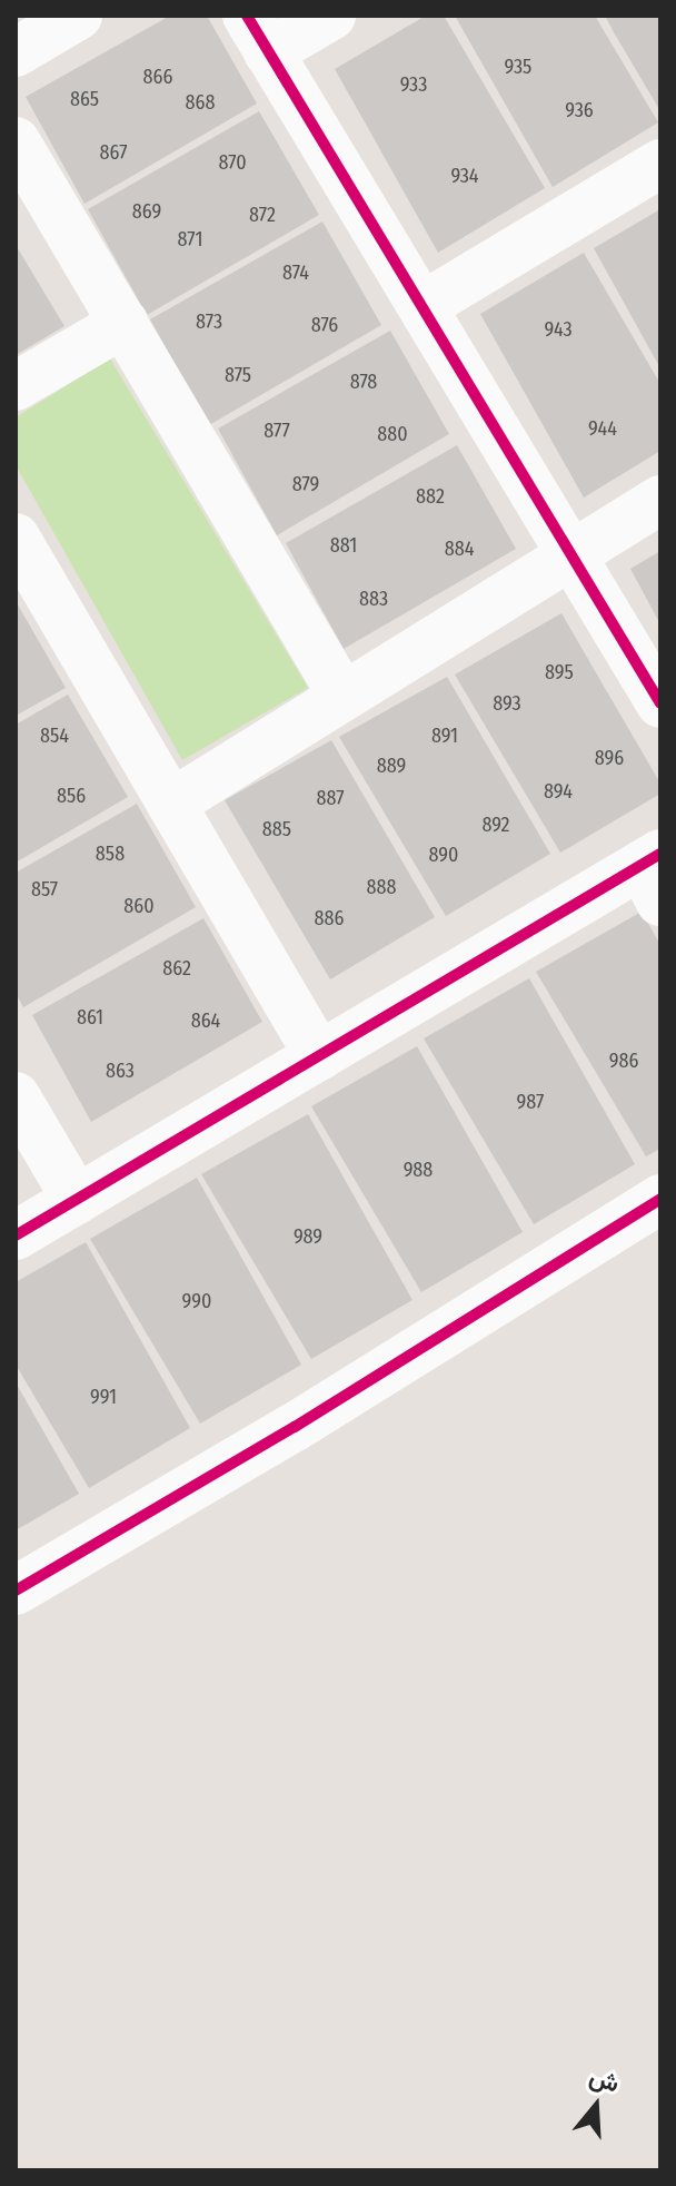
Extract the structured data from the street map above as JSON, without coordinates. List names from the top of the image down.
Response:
{
  "house_numbers": [
    "935",
    "866",
    "933",
    "865",
    "868",
    "936",
    "867",
    "870",
    "934",
    "869",
    "872",
    "871",
    "874",
    "873",
    "876",
    "943",
    "875",
    "878",
    "944",
    "877",
    "880",
    "879",
    "882",
    "881",
    "884",
    "883",
    "895",
    "893",
    "854",
    "891",
    "896",
    "889",
    "894",
    "856",
    "887",
    "892",
    "885",
    "858",
    "890",
    "888",
    "857",
    "860",
    "886",
    "862",
    "861",
    "864",
    "986",
    "863",
    "987",
    "988",
    "989",
    "990",
    "991"
  ],
  "north": "top"
}
